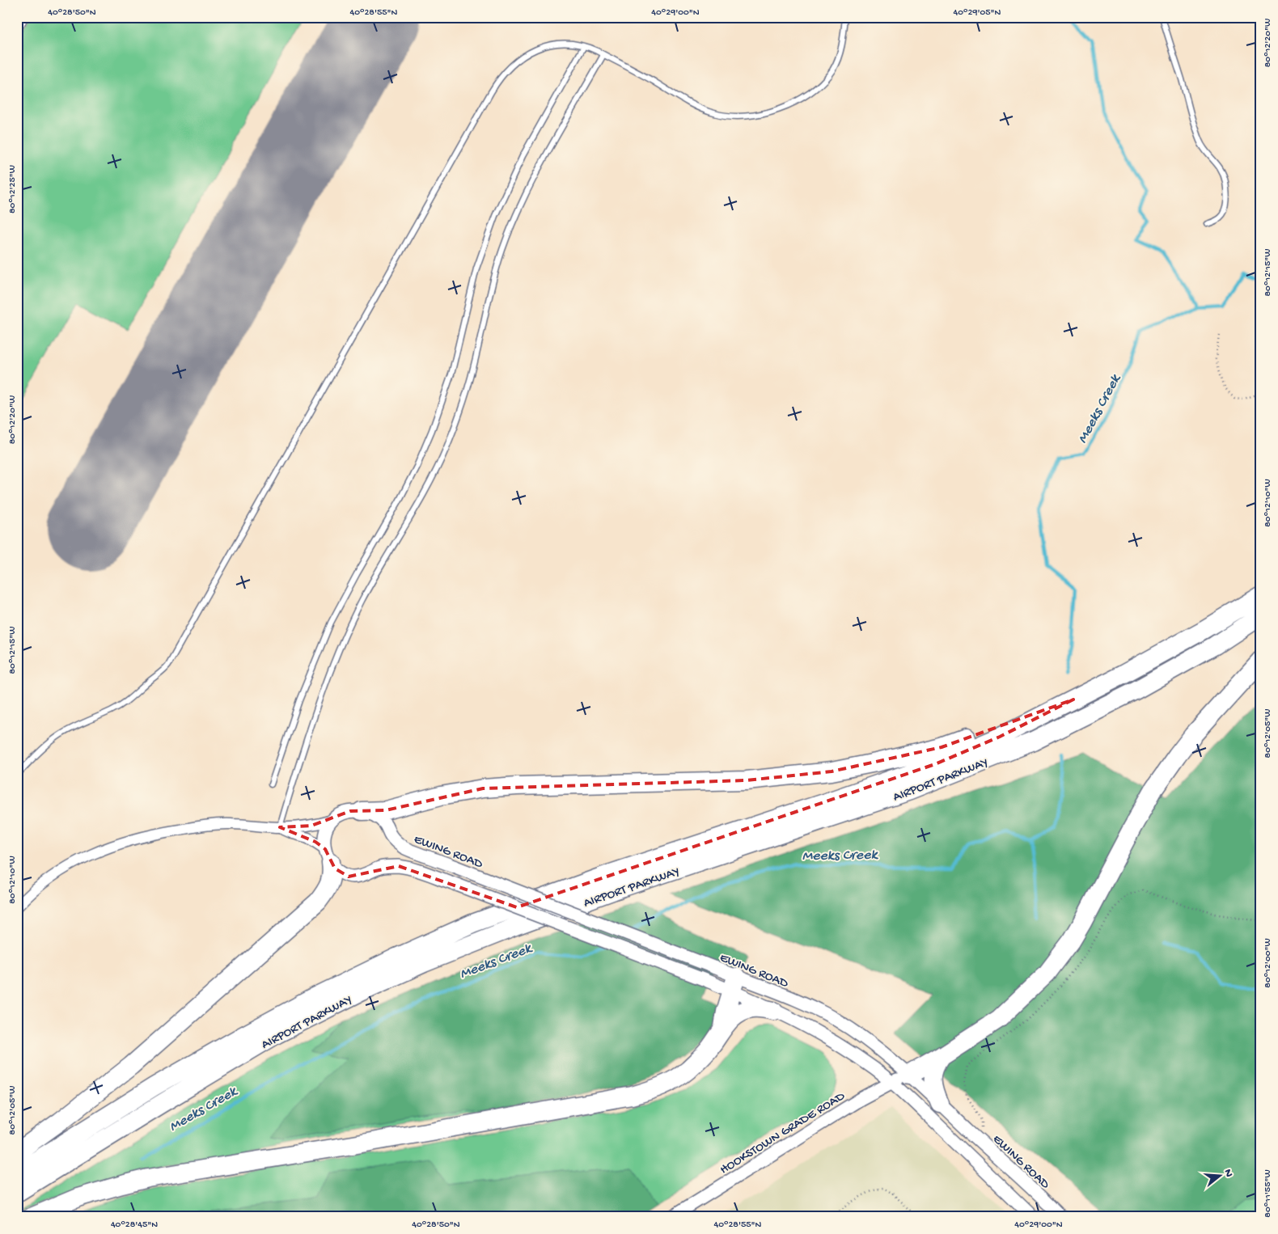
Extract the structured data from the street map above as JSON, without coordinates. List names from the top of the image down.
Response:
{
  "streets": {
    "highway": ["AIRPORT PARKWAY"],
    "street": ["EWING ROAD", "HOOKSTOWN GRADE ROAD"]
  },
  "crossings": [
    ["EWING ROAD", "HOOKSTOWN GRADE ROAD"]
  ],
  "water": ["Meeks Creek"],
  "north": "right",
  "coordinates": [
    "40°28'50\"N",
    "40°28'55\"N",
    "40°29'00\"N",
    "40°29'05\"N",
    "80°12'20\"W",
    "80°12'25\"W",
    "80°12'15\"W",
    "80°12'10\"W",
    "80°12'05\"W",
    "80°12'00\"W",
    "80°11'55\"W",
    "40°28'45\"N"
  ]
}
